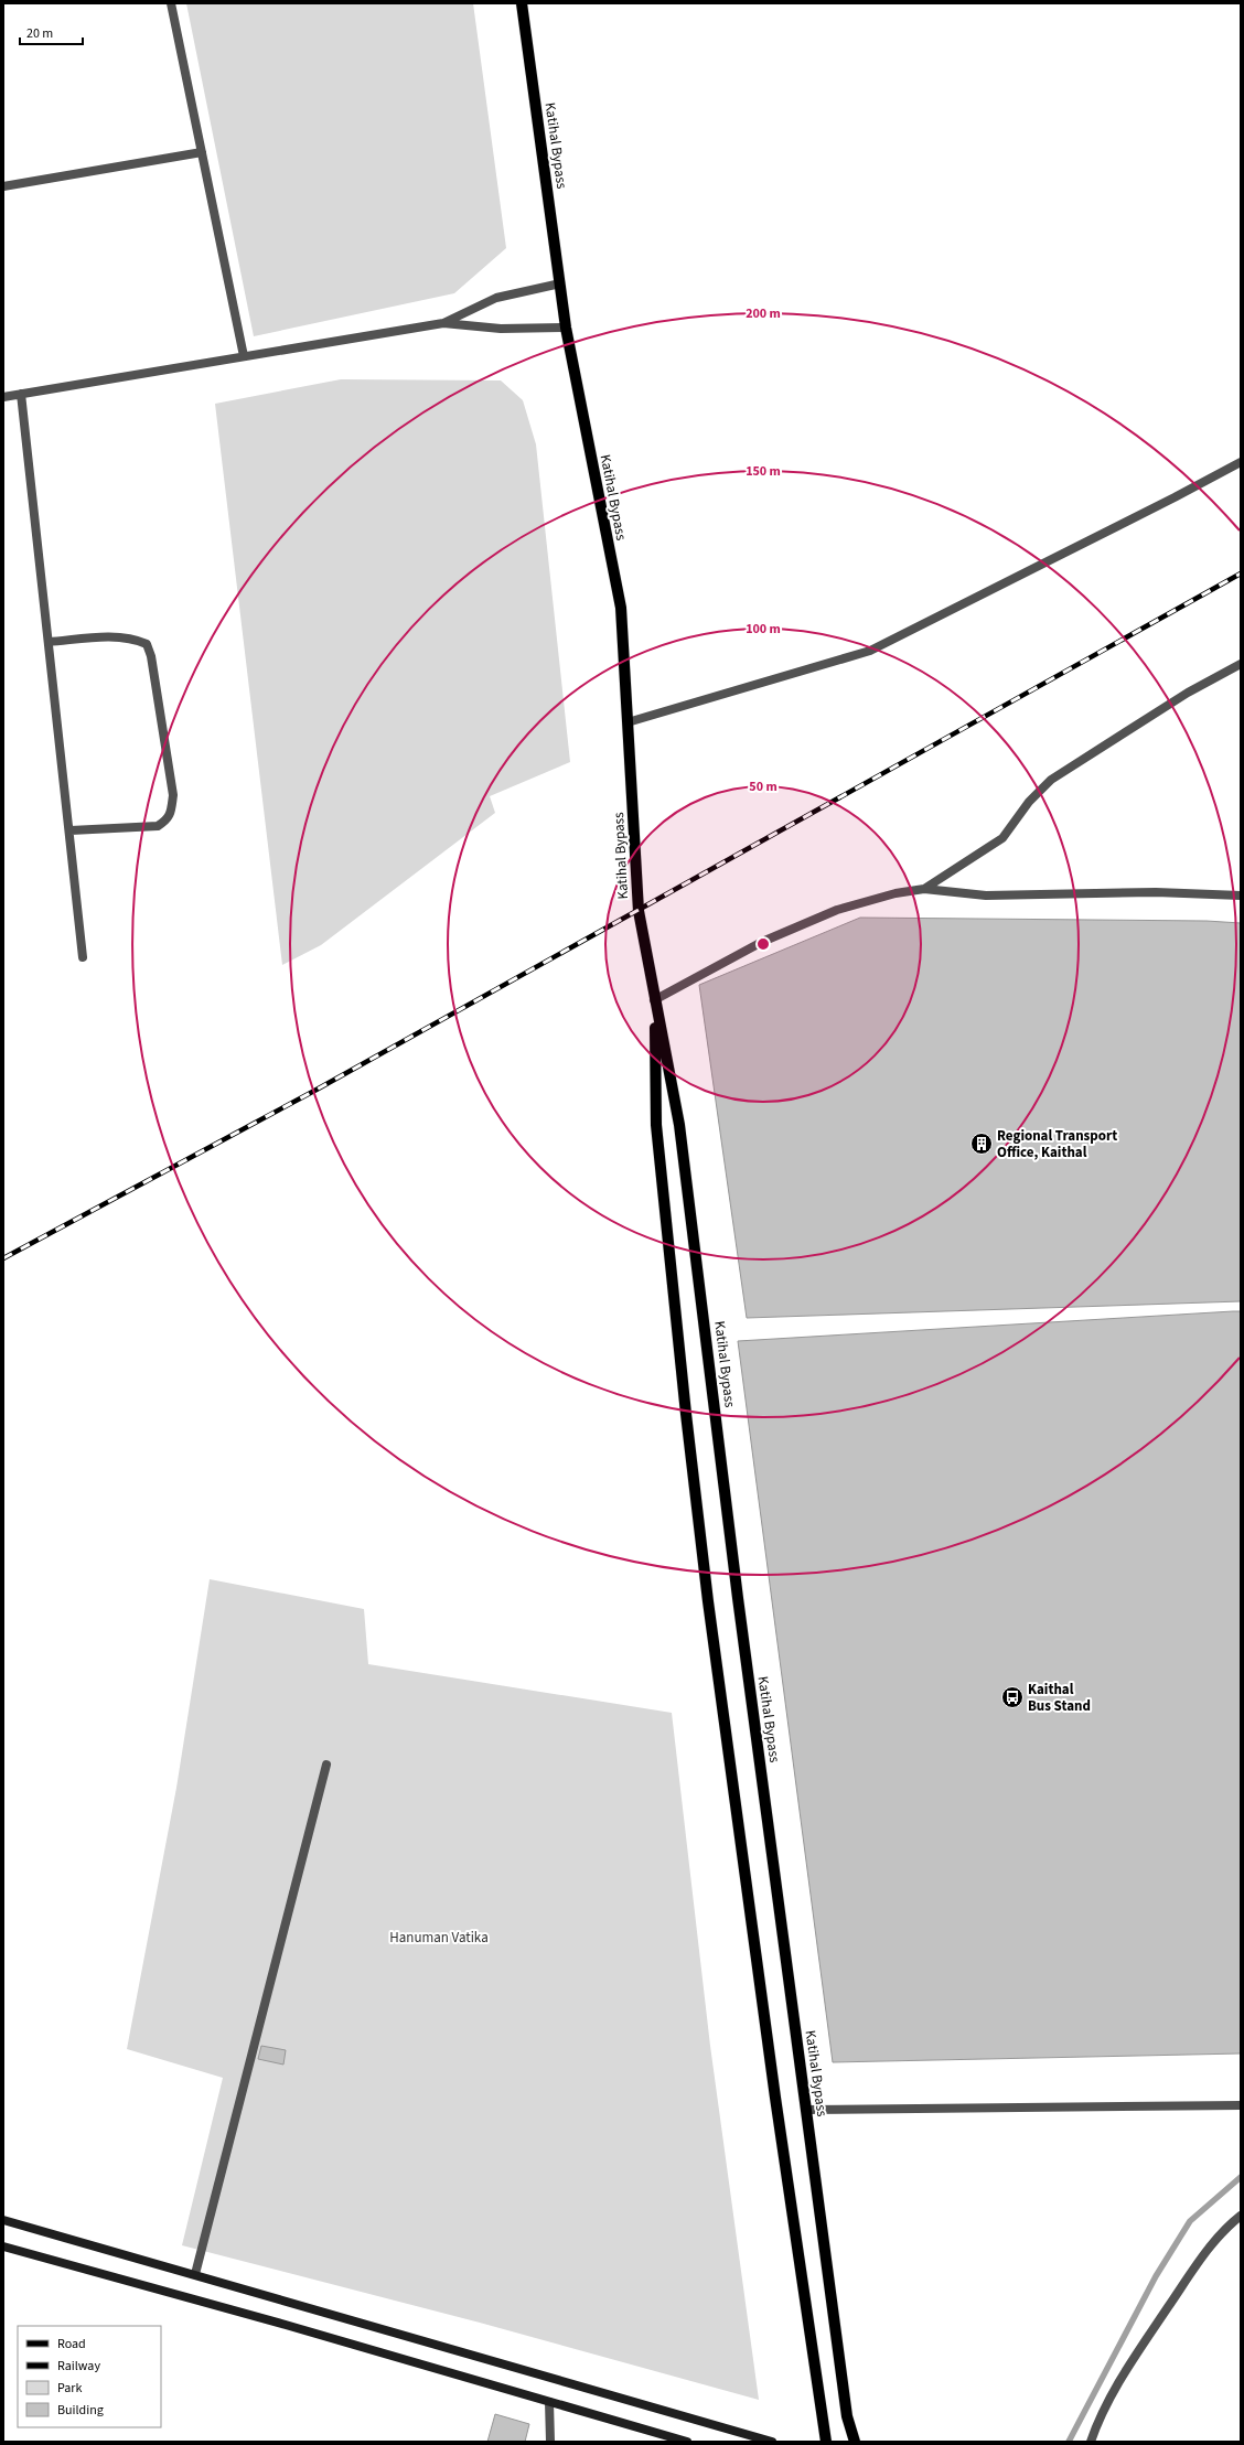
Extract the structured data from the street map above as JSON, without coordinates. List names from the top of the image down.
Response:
{
  "streets": {
    "main road": ["Katihal Bypass"]
  },
  "parks": ["Hanuman Vatika"],
  "places": {
    "building": ["Regional Transport Office, Kaithal"],
    "bus stop": ["Kaithal Bus Stand"]
  },
  "legend": [
    "Road",
    "Railway",
    "Park",
    "Building"
  ],
  "scale_bar": "20 m",
  "rings": [
    "200 m",
    "150 m",
    "100 m",
    "50 m"
  ]
}
